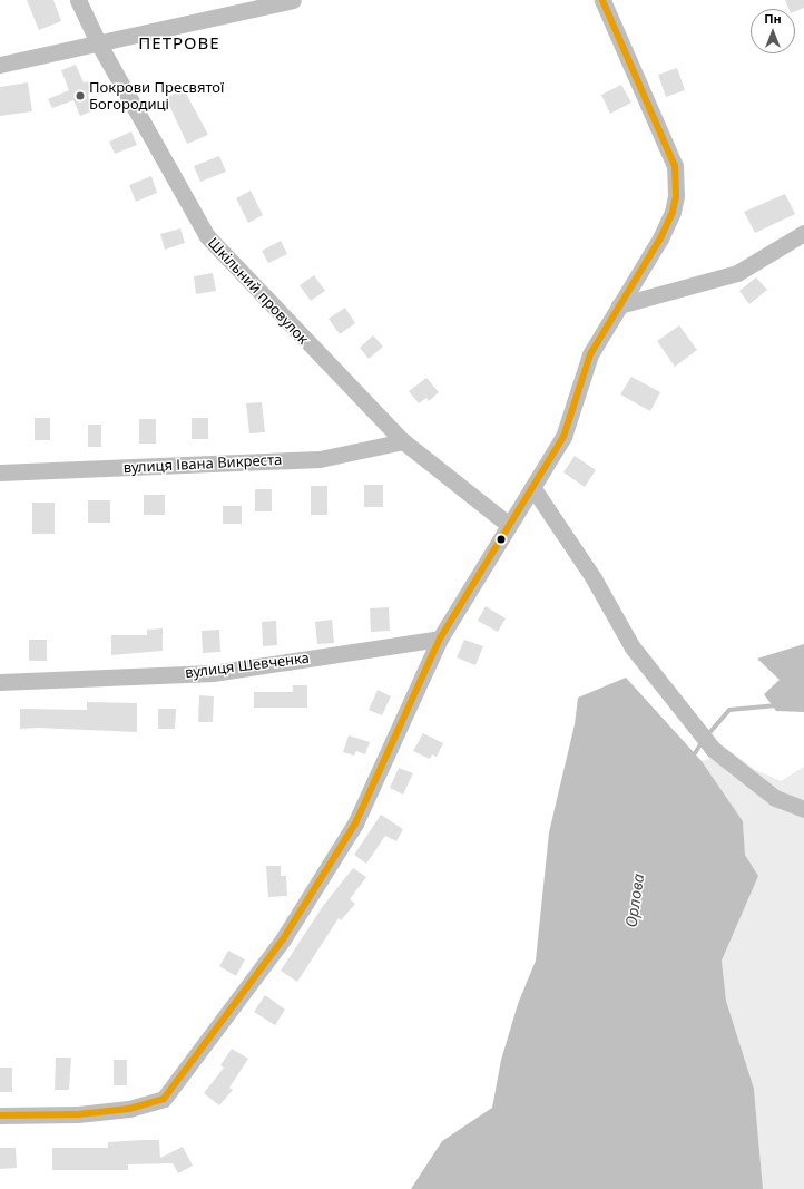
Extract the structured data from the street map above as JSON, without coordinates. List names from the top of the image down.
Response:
{
  "streets": {
    "street": ["Шкільний провулок", "вулиця Івана Викреста", "вулиця Шевченка"]
  },
  "crossings": [
    ["Шкільний провулок", "вулиця Івана Викреста"]
  ],
  "districts": ["ПЕТРОВЕ"],
  "water": ["Орлова"],
  "places": ["Покрови Пресвятої Богородиці"],
  "north": "top"
}
